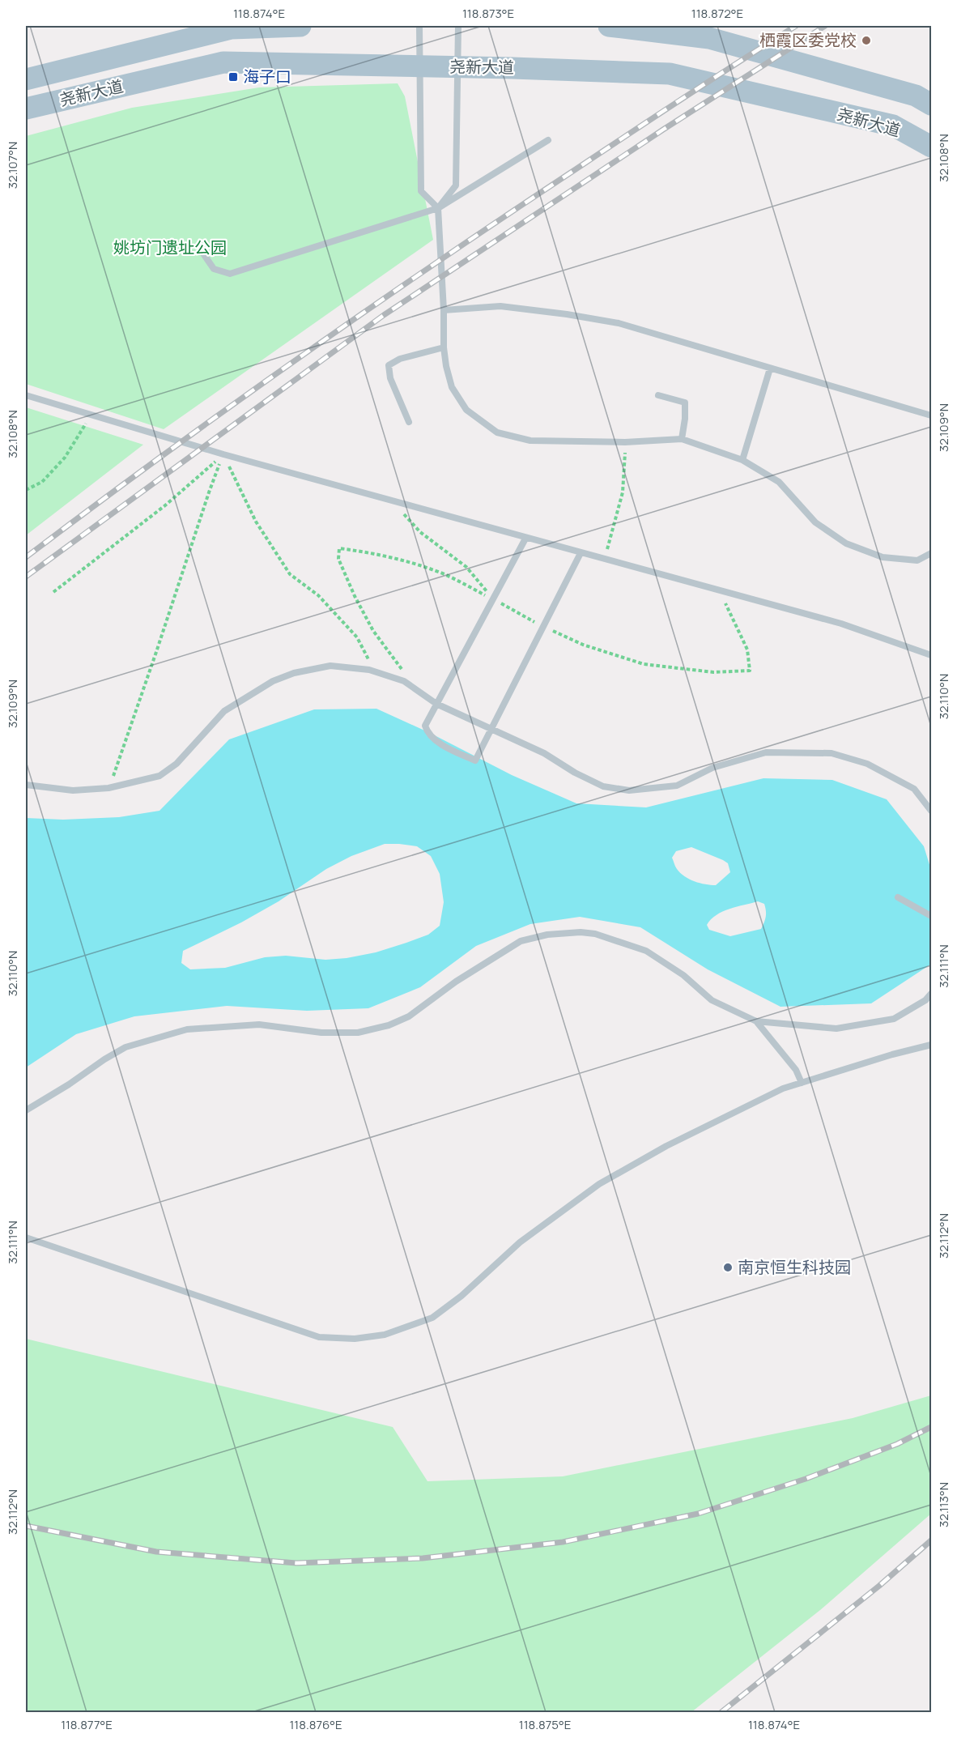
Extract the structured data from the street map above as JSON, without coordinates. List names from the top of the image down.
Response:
{
  "streets": {
    "main road": ["尧新大道"]
  },
  "parks": ["姚坊门遗址公园"],
  "places": {
    "other": ["栖霞区委党校", "南京恒生科技园"],
    "transit": ["海子口"]
  },
  "coordinates": [
    "118.874°E",
    "118.873°E",
    "118.872°E",
    "32.108°N",
    "32.107°N",
    "32.109°N",
    "32.110°N",
    "32.111°N",
    "32.112°N",
    "32.113°N",
    "118.877°E",
    "118.876°E",
    "118.875°E"
  ]
}
